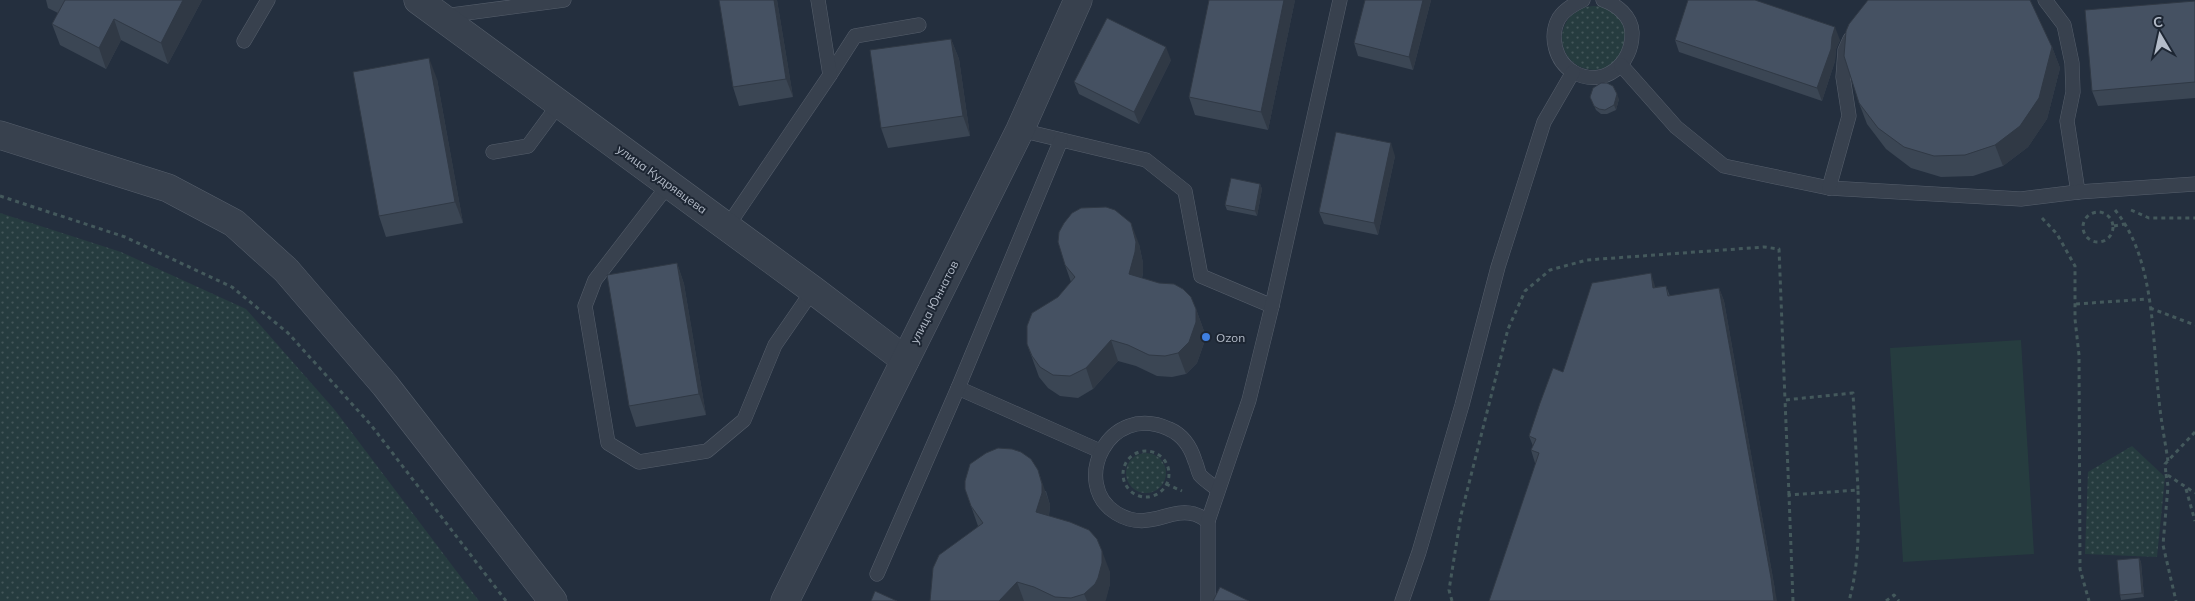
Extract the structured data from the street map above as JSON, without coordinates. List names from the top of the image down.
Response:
{
  "streets": {
    "street": ["улица Кудрявцева", "улица Юннатов"]
  },
  "crossings": [
    ["улица Кудрявцева", "улица Юннатов"]
  ],
  "places": ["Ozon"],
  "north": "top"
}
